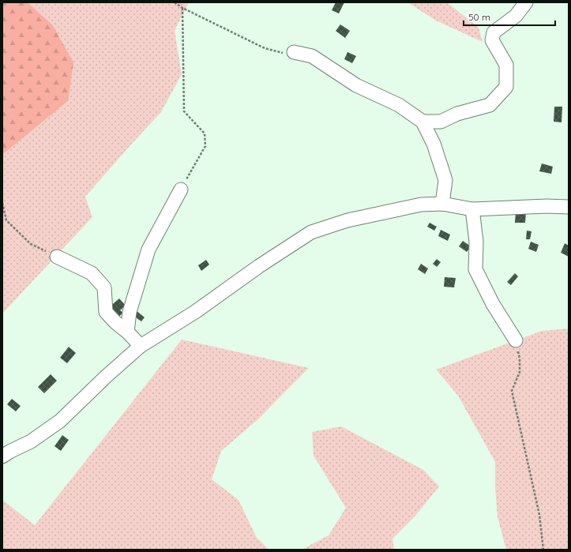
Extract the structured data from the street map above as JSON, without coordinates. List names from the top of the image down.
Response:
{
  "scale_bar": "50 m"
}
